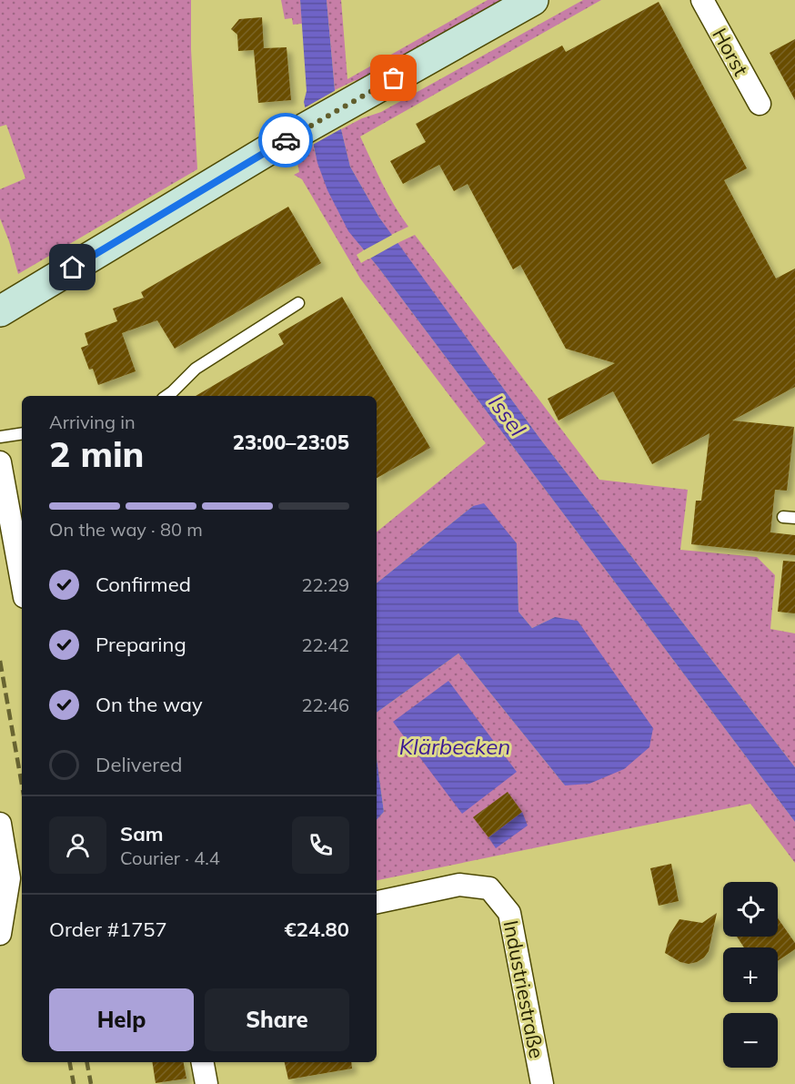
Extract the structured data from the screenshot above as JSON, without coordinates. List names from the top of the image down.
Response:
{
  "streets": {
    "street": ["Horst", "Industriestraße"]
  },
  "water": ["Issel", "Klärbecken"],
  "page": {
    "heading": ["2 min", "Arriving in", "23:00–23:05"],
    "panel": [
      "Sam",
      "Courier · 4.4",
      "Order #1757",
      "€24.80"
    ],
    "bar": "On the way · 80 m",
    "list": [
      ["Confirmed", "22:29"],
      ["Preparing", "22:42"],
      ["On the way", "22:46"],
      "Delivered"
    ],
    "map_buttons": ["+", "−"],
    "buttons": ["Help", "Share"]
  }
}
